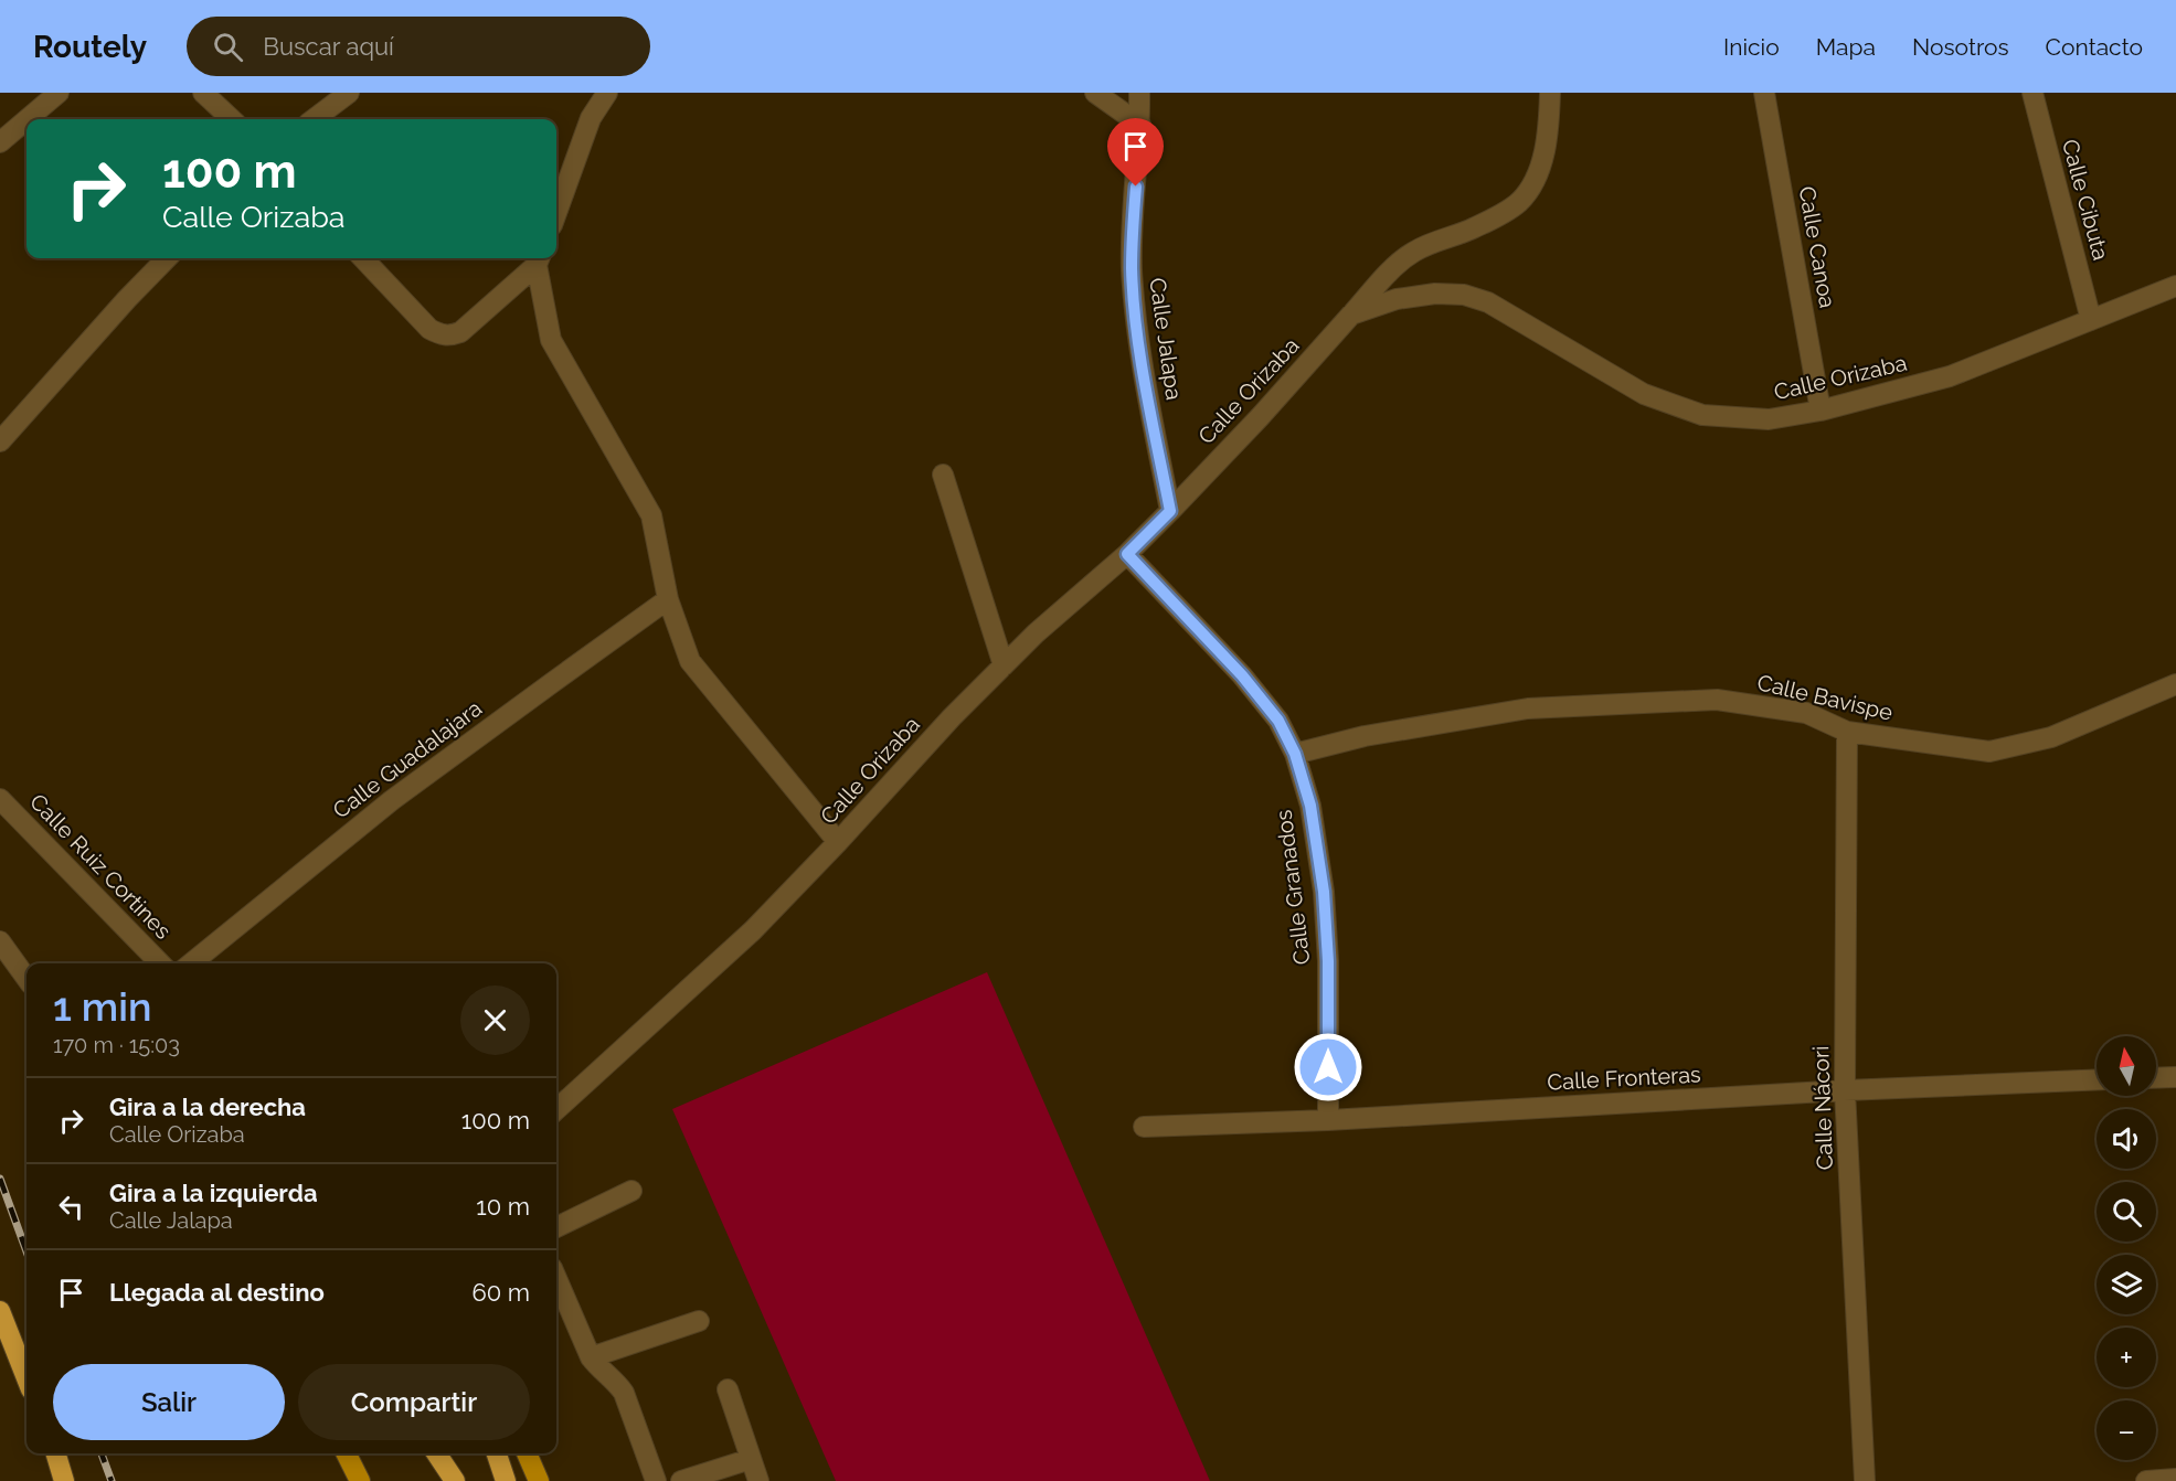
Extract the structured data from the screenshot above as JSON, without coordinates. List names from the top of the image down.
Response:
{
  "streets": {
    "street": [
      "Calle Cibuta",
      "Calle Canoa",
      "Calle Jalapa",
      "Calle Orizaba",
      "Calle Bavispe",
      "Calle Guadalajara",
      "Calle Ruiz Cortines",
      "Calle Granados",
      "Calle Fronteras",
      "Calle Nácori"
    ]
  },
  "crossings": [
    ["Calle Cibuta", "Calle Orizaba"],
    ["Calle Canoa", "Calle Orizaba"],
    ["Calle Jalapa", "Calle Orizaba"],
    ["Calle Orizaba", "Calle Granados"],
    ["Calle Bavispe", "Calle Granados"],
    ["Calle Bavispe", "Calle Nácori"],
    ["Calle Granados", "Calle Fronteras"],
    ["Calle Fronteras", "Calle Nácori"]
  ],
  "north": "top",
  "page": {
    "header": "Routely",
    "search": "Buscar aquí",
    "nav": [
      "Inicio",
      "Mapa",
      "Nosotros",
      "Contacto"
    ],
    "turn": ["100 m", "Calle Orizaba"],
    "heading": ["1 min", "170 m · 15:03"],
    "map_buttons": ["+", "−"],
    "list": [
      {
        "name": "Gira a la derecha",
        "note": "Calle Orizaba",
        "value": "100 m"
      },
      {
        "name": "Gira a la izquierda",
        "note": "Calle Jalapa",
        "value": "10 m"
      },
      {
        "name": "Llegada al destino",
        "value": "60 m"
      }
    ],
    "buttons": ["Salir", "Compartir"]
  }
}
